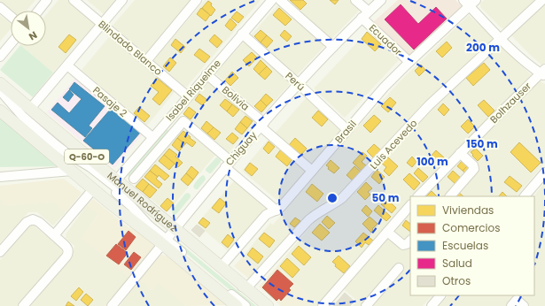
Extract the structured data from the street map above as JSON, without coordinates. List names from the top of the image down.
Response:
{
  "streets": {
    "main road": ["Q-60-O", "Manuel Rodríguez"],
    "street": [
      "Ecuador",
      "Blindado Blanco",
      "Perú",
      "Isabel Riquelme",
      "Bolivia",
      "Pasaje 2",
      "Bolhzauser",
      "Brasil",
      "Luis Acevedo",
      "Chiguay"
    ]
  },
  "crossings": [
    ["Ecuador", "Brasil"],
    ["Ecuador", "Chiguay"],
    ["Blindado Blanco", "Isabel Riquelme"],
    ["Perú", "Isabel Riquelme"],
    ["Perú", "Brasil"],
    ["Perú", "Chiguay"],
    ["Isabel Riquelme", "Bolivia"],
    ["Isabel Riquelme", "Pasaje 2"],
    ["Isabel Riquelme", "Manuel Rodríguez"],
    ["Bolivia", "Brasil"],
    ["Bolivia", "Chiguay"],
    ["Brasil", "Manuel Rodríguez"],
    ["Luis Acevedo", "Manuel Rodríguez"],
    ["Chiguay", "Manuel Rodríguez"]
  ],
  "legend": [
    "Viviendas",
    "Comercios",
    "Escuelas",
    "Salud",
    "Otros"
  ],
  "north": "bottom right",
  "rings": [
    "200 m",
    "150 m",
    "100 m",
    "50 m"
  ]
}
